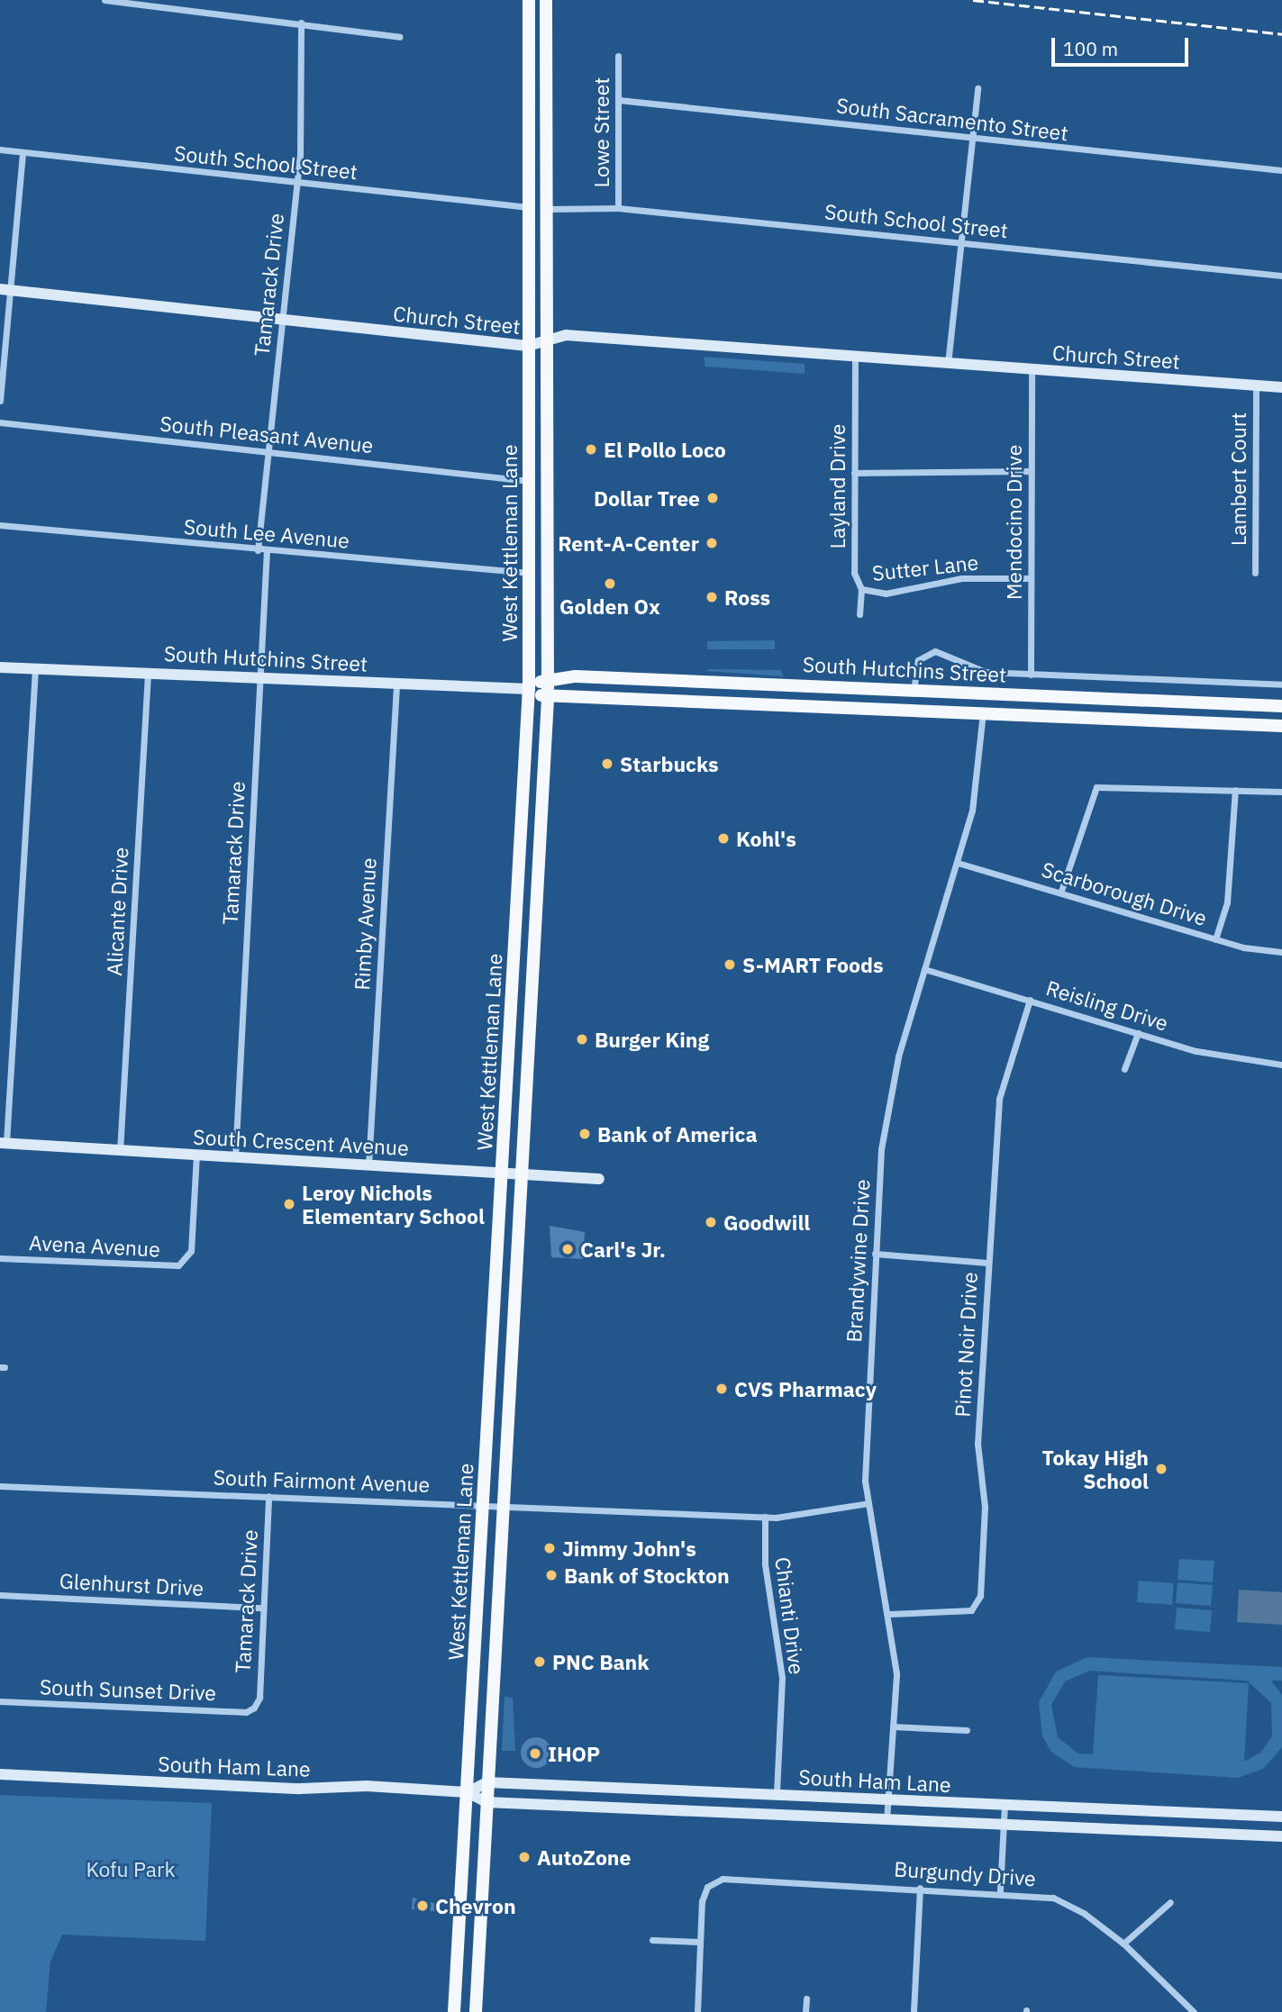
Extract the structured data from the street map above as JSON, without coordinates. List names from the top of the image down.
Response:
{
  "streets": {
    "main road": [
      "Church Street",
      "West Kettleman Lane",
      "South Hutchins Street",
      "South Crescent Avenue",
      "South Ham Lane"
    ],
    "street": [
      "South Sacramento Street",
      "Lowe Street",
      "South School Street",
      "Tamarack Drive",
      "South Pleasant Avenue",
      "Lambert Court",
      "Layland Drive",
      "Mendocino Drive",
      "South Lee Avenue",
      "Sutter Lane",
      "Scarborough Drive",
      "Alicante Drive",
      "Rimby Avenue",
      "Reisling Drive",
      "Avena Avenue",
      "Brandywine Drive",
      "Pinot Noir Drive",
      "South Fairmont Avenue",
      "Glenhurst Drive",
      "Chianti Drive",
      "South Sunset Drive",
      "Burgundy Drive"
    ]
  },
  "crossings": [
    ["South Sacramento Street", "Lowe Street"],
    ["Lowe Street", "South School Street"],
    ["South School Street", "Tamarack Drive"],
    ["South School Street", "West Kettleman Lane"],
    ["Tamarack Drive", "Church Street"],
    ["Tamarack Drive", "South Pleasant Avenue"],
    ["Tamarack Drive", "South Lee Avenue"],
    ["Tamarack Drive", "South Hutchins Street"],
    ["Tamarack Drive", "South Crescent Avenue"],
    ["Tamarack Drive", "South Fairmont Avenue"],
    ["Tamarack Drive", "Glenhurst Drive"],
    ["Tamarack Drive", "South Sunset Drive"],
    ["Church Street", "Lambert Court"],
    ["Church Street", "Layland Drive"],
    ["Church Street", "Mendocino Drive"],
    ["Church Street", "West Kettleman Lane"],
    ["South Pleasant Avenue", "West Kettleman Lane"],
    ["Layland Drive", "Sutter Lane"],
    ["Mendocino Drive", "Sutter Lane"],
    ["South Lee Avenue", "West Kettleman Lane"],
    ["West Kettleman Lane", "South Hutchins Street"],
    ["West Kettleman Lane", "South Crescent Avenue"],
    ["West Kettleman Lane", "South Fairmont Avenue"],
    ["West Kettleman Lane", "South Ham Lane"],
    ["South Hutchins Street", "Alicante Drive"],
    ["South Hutchins Street", "Rimby Avenue"],
    ["South Hutchins Street", "Brandywine Drive"],
    ["Scarborough Drive", "Brandywine Drive"],
    ["Alicante Drive", "South Crescent Avenue"],
    ["Rimby Avenue", "South Crescent Avenue"],
    ["Reisling Drive", "Brandywine Drive"],
    ["Reisling Drive", "Pinot Noir Drive"],
    ["South Crescent Avenue", "Avena Avenue"],
    ["Brandywine Drive", "Pinot Noir Drive"],
    ["Brandywine Drive", "South Fairmont Avenue"],
    ["Brandywine Drive", "South Ham Lane"],
    ["South Fairmont Avenue", "Chianti Drive"],
    ["Chianti Drive", "South Ham Lane"]
  ],
  "parks": ["Kofu Park"],
  "places": [
    "El Pollo Loco",
    "Dollar Tree",
    "Rent-A-Center",
    "Golden Ox",
    "Ross",
    "Starbucks",
    "Kohl's",
    "S-MART Foods",
    "Burger King",
    "Bank of America",
    "Leroy Nichols Elementary School",
    "Goodwill",
    "Carl's Jr.",
    "CVS Pharmacy",
    "Tokay High School",
    "Jimmy John's",
    "Bank of Stockton",
    "PNC Bank",
    "IHOP",
    "AutoZone",
    "Chevron"
  ],
  "scale_bar": "100 m"
}
